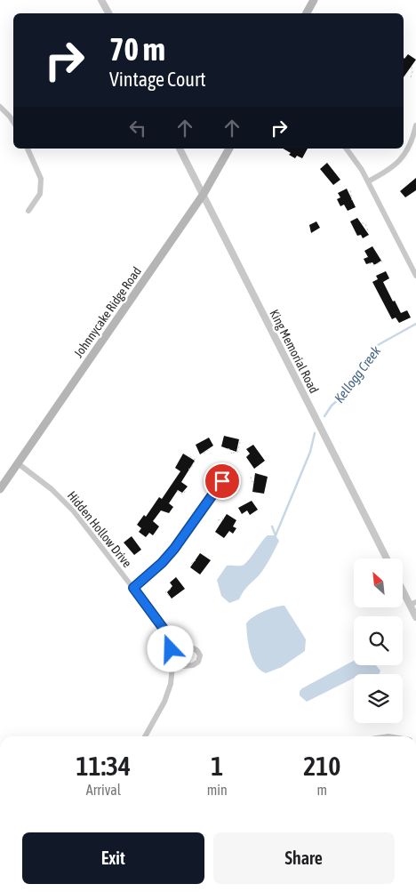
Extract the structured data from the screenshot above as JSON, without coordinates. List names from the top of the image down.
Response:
{
  "streets": {
    "main road": ["Johnnycake Ridge Road"],
    "street": ["King Memorial Road", "Hidden Hollow Drive"]
  },
  "crossings": [
    ["Johnnycake Ridge Road", "King Memorial Road"],
    ["Johnnycake Ridge Road", "Hidden Hollow Drive"]
  ],
  "water": ["Kellogg Creek"],
  "north": "top left",
  "page": {
    "turn": ["70 m", "Vintage Court"],
    "eta": [
      "11:34",
      "Arrival",
      "1",
      "min",
      "210",
      "m"
    ],
    "buttons": ["Exit", "Share"]
  }
}
